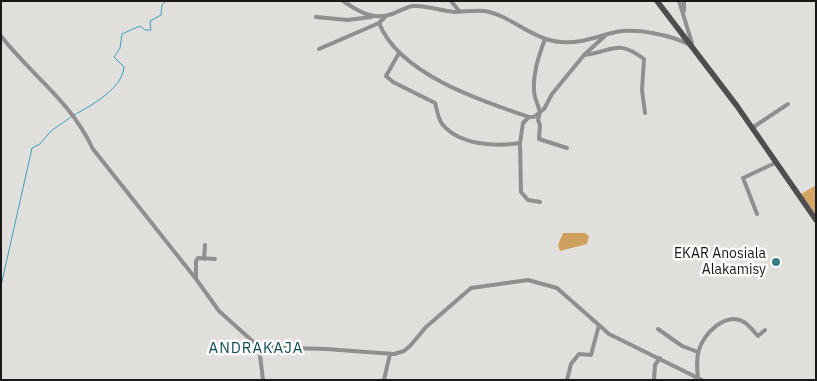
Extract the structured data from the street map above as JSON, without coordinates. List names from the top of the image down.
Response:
{
  "districts": ["ANDRAKAJA"],
  "places": ["EKAR Anosiala Alakamisy"]
}
